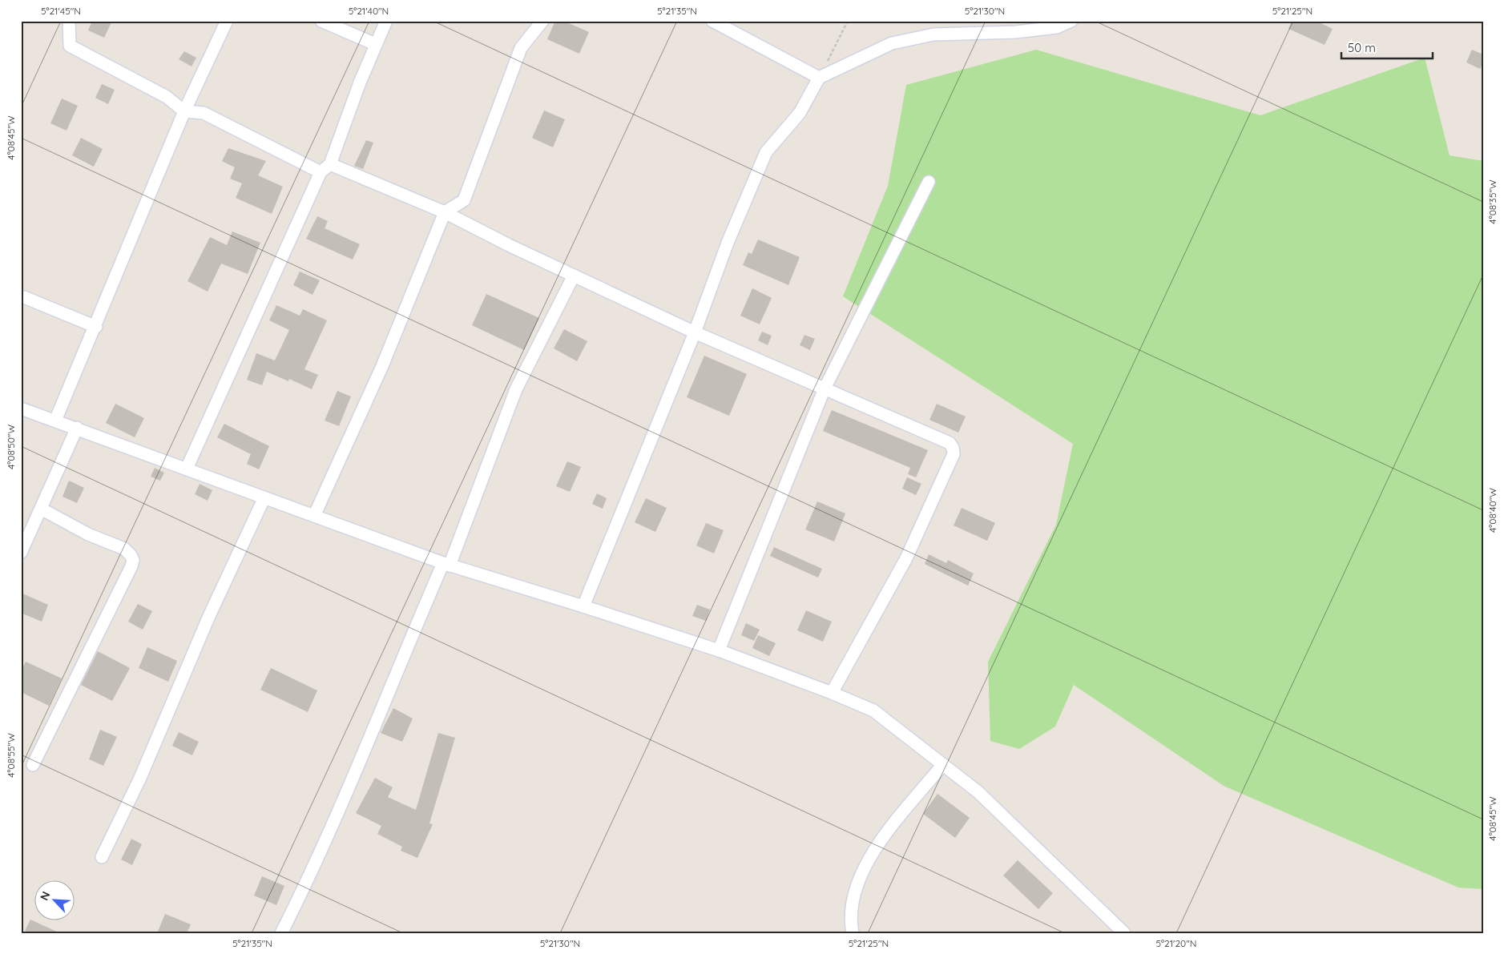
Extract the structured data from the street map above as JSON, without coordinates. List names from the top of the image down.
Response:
{
  "scale_bar": "50 m",
  "north": "top left",
  "coordinates": [
    "5°21'45\"N",
    "5°21'40\"N",
    "5°21'35\"N",
    "5°21'30\"N",
    "5°21'25\"N",
    "4°08'45\"W",
    "4°08'35\"W",
    "4°08'50\"W",
    "4°08'40\"W",
    "4°08'55\"W",
    "5°21'20\"N"
  ]
}
